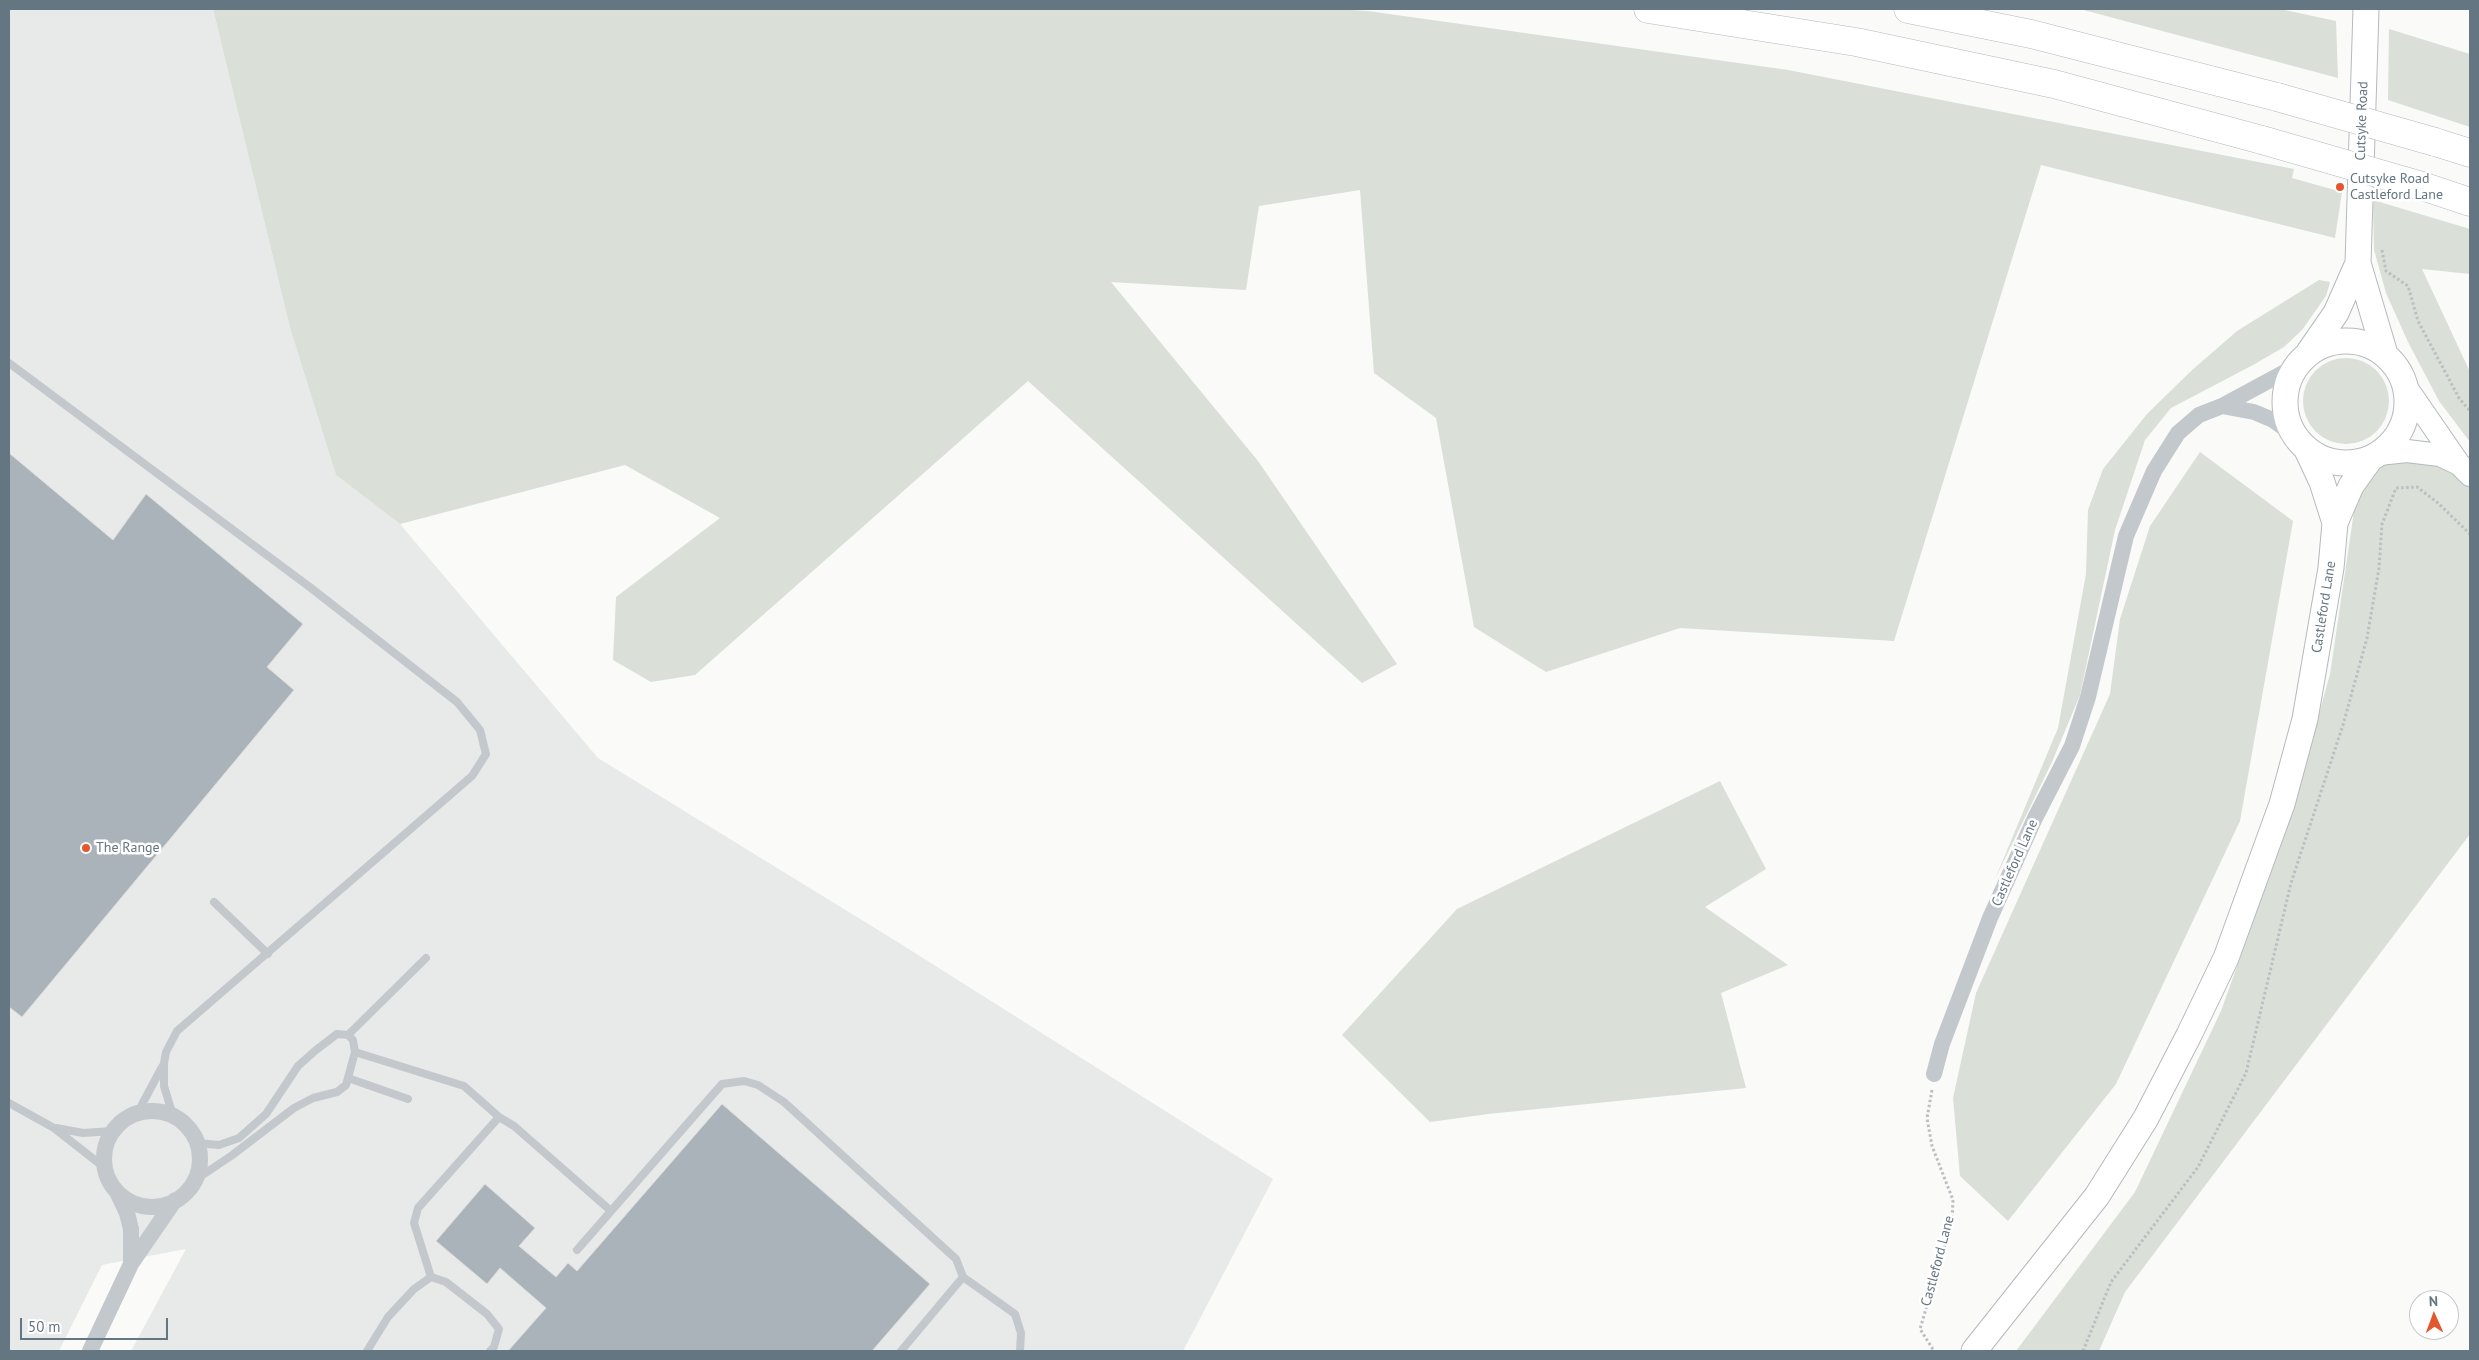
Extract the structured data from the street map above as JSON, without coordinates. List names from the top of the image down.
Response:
{
  "streets": {
    "main road": ["Cutsyke Road", "Castleford Lane"]
  },
  "crossings": [
    ["Cutsyke Road", "Castleford Lane"]
  ],
  "places": ["Cutsyke Road Castleford Lane", "The Range"],
  "scale_bar": "50 m",
  "north": "top"
}
